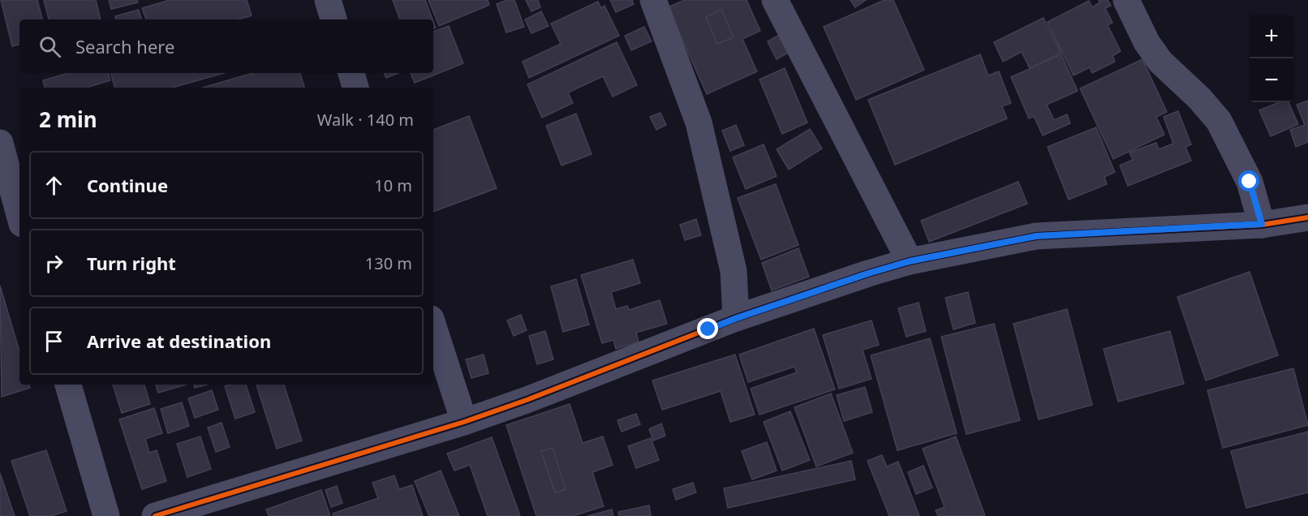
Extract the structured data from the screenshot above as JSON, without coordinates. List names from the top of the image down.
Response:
{
  "page": {
    "map_buttons": ["+", "−"],
    "search": "Search here",
    "heading": ["2 min", "Walk · 140 m"],
    "list": [
      ["Continue", "10 m"],
      ["Turn right", "130 m"],
      "Arrive at destination"
    ]
  }
}
